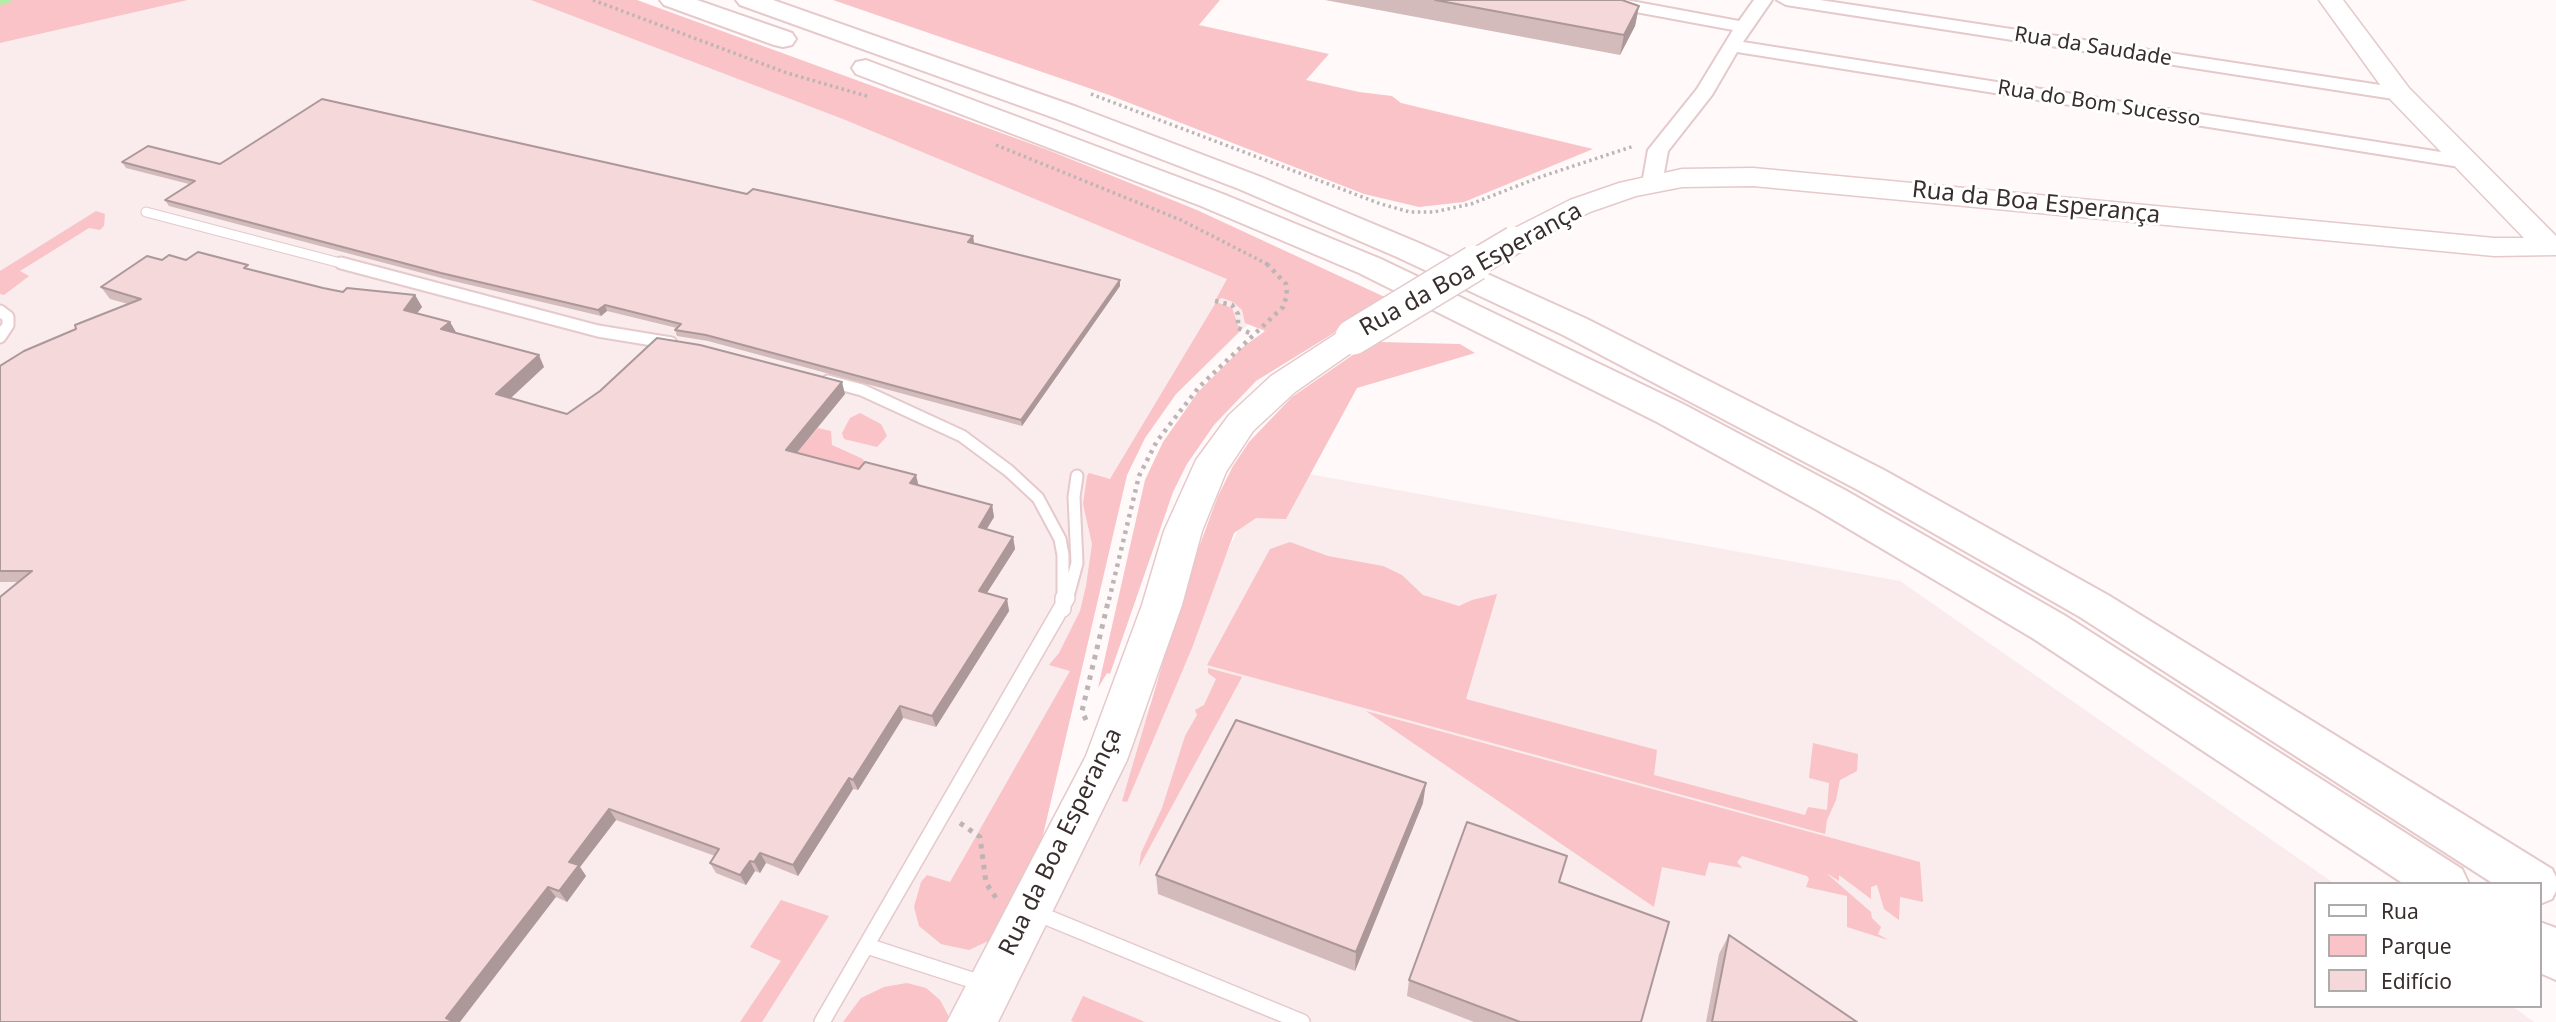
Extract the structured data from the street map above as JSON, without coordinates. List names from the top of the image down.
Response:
{
  "streets": {
    "street": ["Rua da Saudade", "Rua do Bom Sucesso", "Rua da Boa Esperança"]
  },
  "legend": ["Rua", "Parque", "Edifício"]
}
